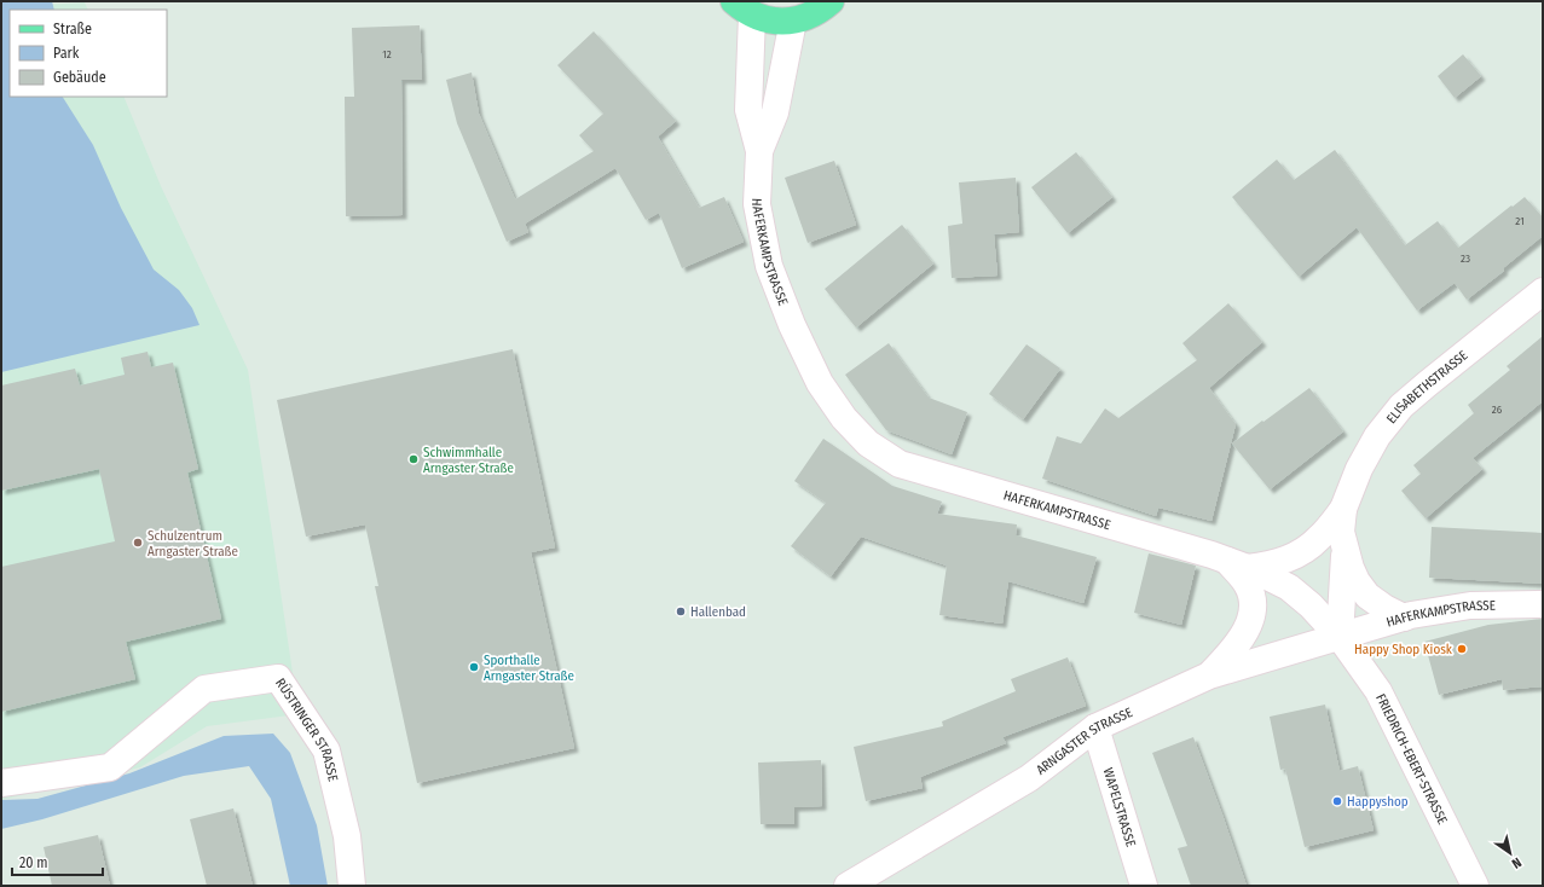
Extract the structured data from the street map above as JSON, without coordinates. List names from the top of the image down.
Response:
{
  "streets": {
    "street": [
      "HAFERKAMPSTRASSE",
      "ELISABETHSTRASSE",
      "RÜSTRINGER STRASSE",
      "ARNGASTER STRASSE",
      "FRIEDRICH-EBERT-STRASSE",
      "WAPELSTRASSE"
    ]
  },
  "crossings": [
    ["HAFERKAMPSTRASSE", "ARNGASTER STRASSE"],
    ["HAFERKAMPSTRASSE", "FRIEDRICH-EBERT-STRASSE"],
    ["ARNGASTER STRASSE", "FRIEDRICH-EBERT-STRASSE"],
    ["ARNGASTER STRASSE", "WAPELSTRASSE"]
  ],
  "places": [
    "Schwimmhalle Arngaster Straße",
    "Schulzentrum Arngaster Straße",
    "Hallenbad",
    "Happy Shop Kiosk",
    "Sporthalle Arngaster Straße",
    "Happyshop"
  ],
  "house_numbers": [
    "12",
    "21",
    "23",
    "26"
  ],
  "legend": ["Straße", "Park", "Gebäude"],
  "scale_bar": "20 m",
  "north": "bottom right"
}
